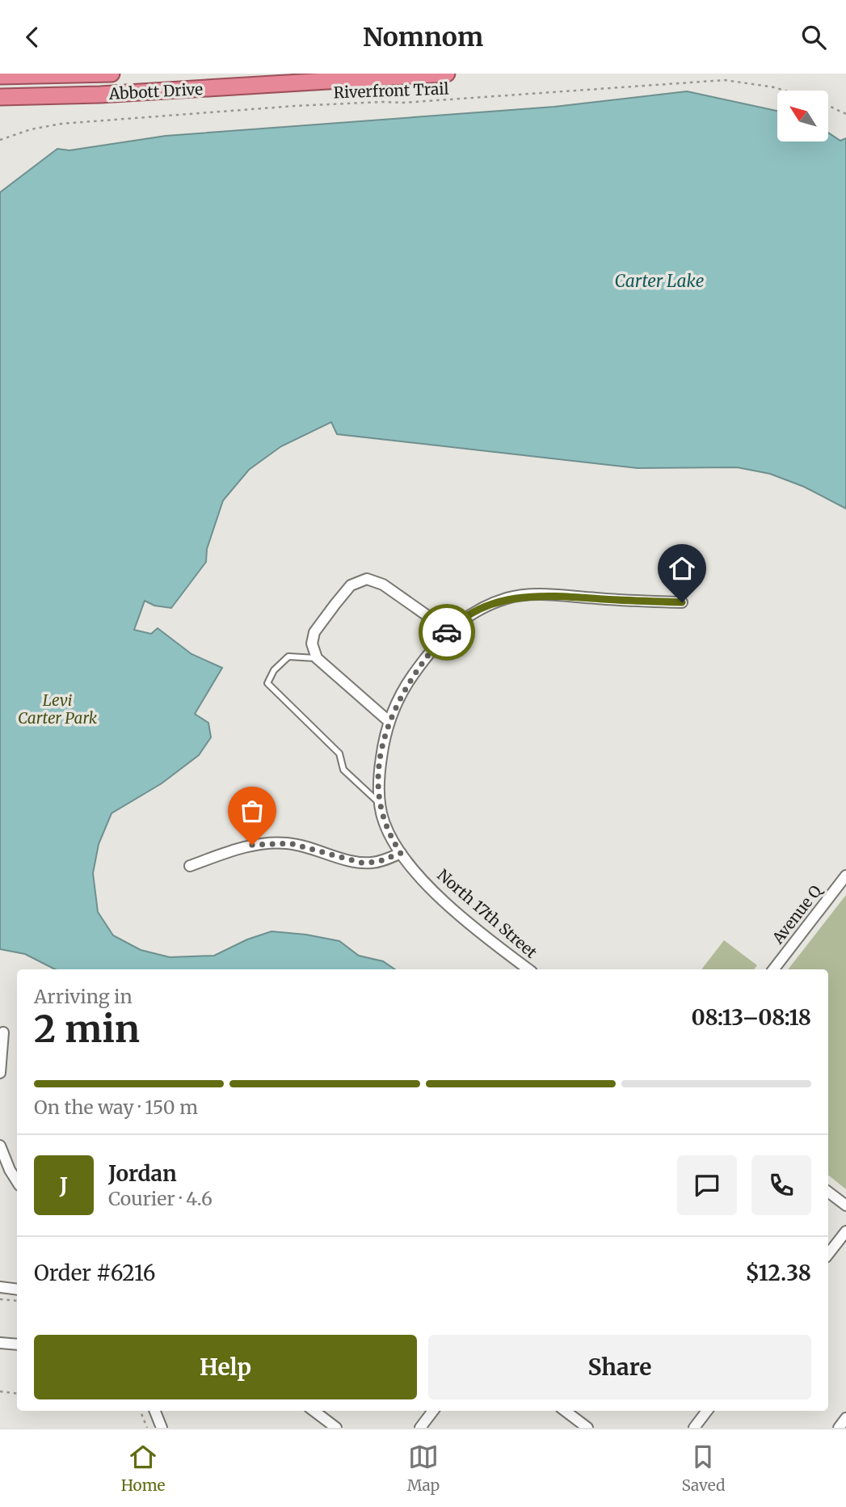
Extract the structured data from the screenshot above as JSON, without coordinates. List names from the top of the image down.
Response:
{
  "streets": {
    "highway": ["Abbott Drive"],
    "street": ["North 17th Street", "Avenue Q"],
    "path": ["Riverfront Trail"]
  },
  "water": ["Carter Lake"],
  "parks": ["Levi Carter Park"],
  "north": "top left",
  "page": {
    "header": "Nomnom",
    "heading": ["2 min", "Arriving in", "08:13–08:18"],
    "panel": [
      "Jordan",
      "Courier · 4.6",
      "Order #6216",
      "$12.38"
    ],
    "bar": "On the way · 150 m",
    "round": "J",
    "buttons": ["Help", "Share"],
    "tabs": ["Home", "Map", "Saved"]
  }
}
